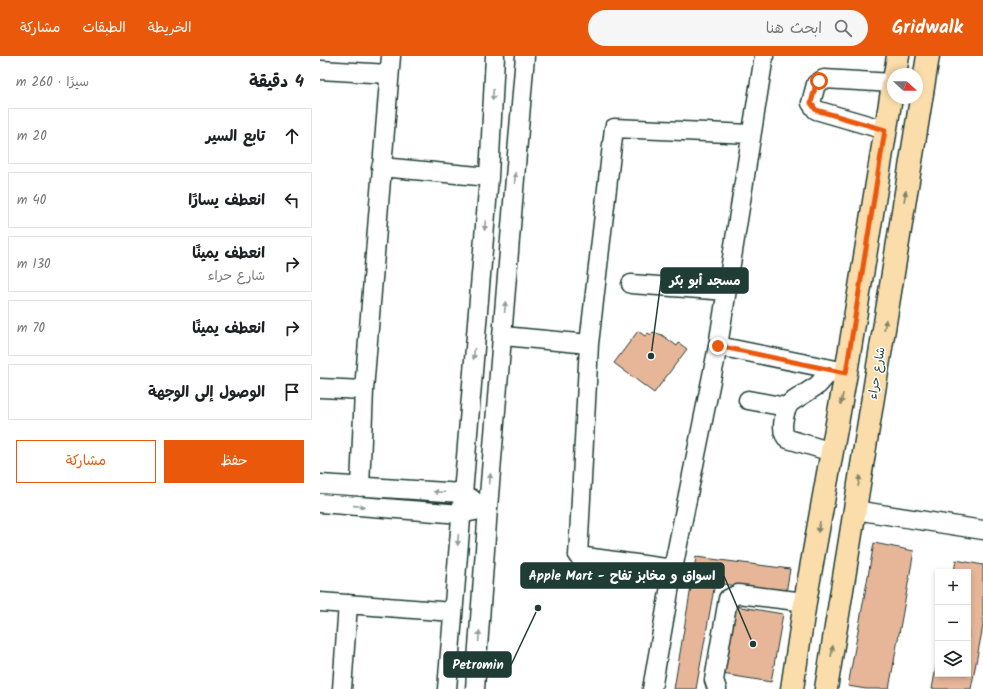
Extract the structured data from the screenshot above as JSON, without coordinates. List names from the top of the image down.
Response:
{
  "streets": {
    "main road": ["شارع حراء"]
  },
  "places": ["مسجد أبو بكر", "Petromin", "Apple Mart - اسواق و مخابز تفاح"],
  "north": "right",
  "page": {
    "header": "Gridwalk",
    "search": "ابحث هنا",
    "nav": ["الخريطة", "الطبقات", "مشاركة"],
    "heading": ["4 دقيقة", "سيرًا · 260 m"],
    "list": [
      ["تابع السير", "20 m"],
      ["انعطف يسارًا", "40 m"],
      ["انعطف يمينًا", "شارع حراء", "130 m"],
      ["انعطف يمينًا", "70 m"],
      "الوصول إلى الوجهة"
    ],
    "buttons": ["حفظ", "مشاركة"],
    "map_buttons": ["+", "−"]
  }
}
